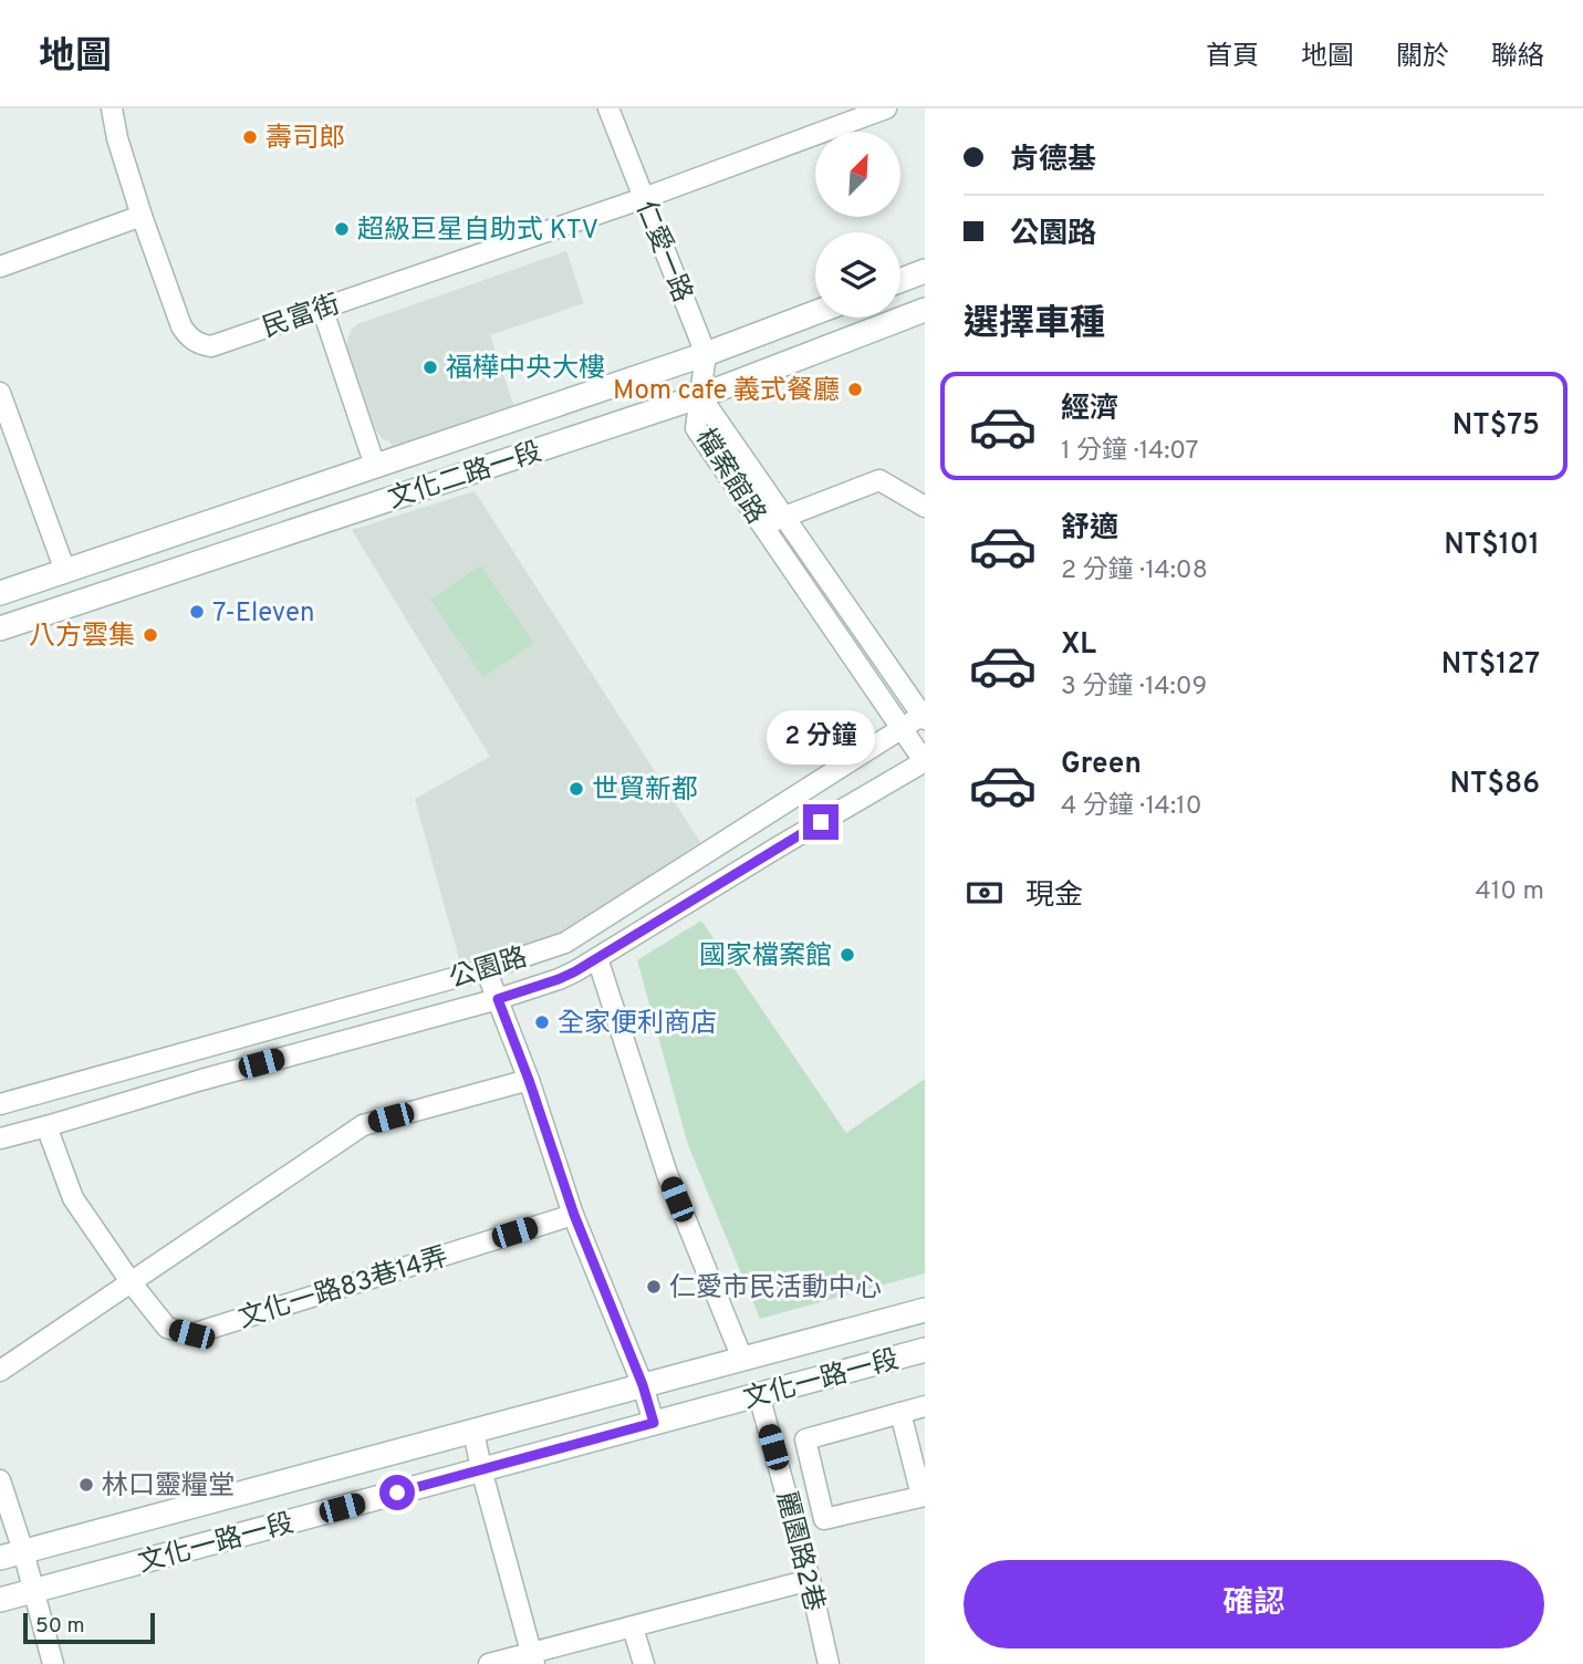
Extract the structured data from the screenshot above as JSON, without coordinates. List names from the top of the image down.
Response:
{
  "streets": {
    "main road": ["文化二路一段", "文化一路一段"],
    "street": [
      "仁愛一路",
      "民富街",
      "檔案館路",
      "公園路",
      "文化一路83巷14弄",
      "麗園路2巷"
    ]
  },
  "crossings": [
    ["仁愛一路", "民富街"],
    ["仁愛一路", "文化二路一段"],
    ["仁愛一路", "檔案館路"],
    ["文化二路一段", "檔案館路"],
    ["檔案館路", "公園路"],
    ["公園路", "文化一路83巷14弄"],
    ["文化一路一段", "麗園路2巷"]
  ],
  "places": [
    "壽司郎",
    "超級巨星自助式 KTV",
    "福樺中央大樓",
    "Mom cafe 義式餐廳",
    "7-Eleven",
    "八方雲集",
    "世貿新都",
    "國家檔案館",
    "全家便利商店",
    "仁愛市民活動中心",
    "林口靈糧堂"
  ],
  "scale_bar": "50 m",
  "north": "top right",
  "page": {
    "header": "地圖",
    "nav": [
      "首頁",
      "地圖",
      "關於",
      "聯絡"
    ],
    "banner": ["肯德基", "公園路"],
    "heading": "選擇車種",
    "list": [
      {
        "name": "經濟",
        "note": "1 分鐘 · 14:07",
        "value": "NT$75"
      },
      {
        "name": "舒適",
        "note": "2 分鐘 · 14:08",
        "value": "NT$101"
      },
      {
        "name": "XL",
        "note": "3 分鐘 · 14:09",
        "value": "NT$127"
      },
      {
        "name": "Green",
        "note": "4 分鐘 · 14:10",
        "value": "NT$86"
      }
    ],
    "bubble": "2 分鐘",
    "pay": ["現金", "410 m"],
    "buttons": "確認",
    "scale": "50 m"
  }
}
